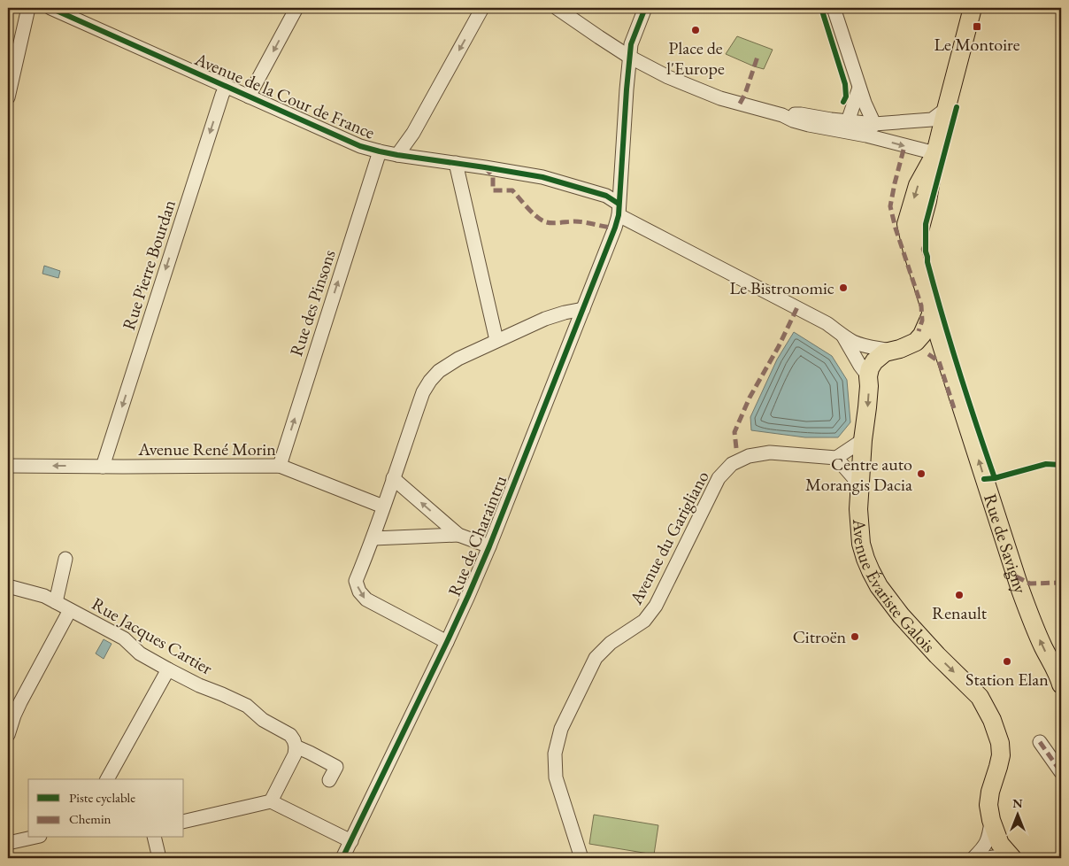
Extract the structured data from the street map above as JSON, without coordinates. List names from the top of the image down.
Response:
{
  "streets": {
    "main road": ["Rue de Savigny", "Avenue Évariste Galois"],
    "street": [
      "Avenue de la Cour de France",
      "Rue Pierre Bourdan",
      "Rue des Pinsons",
      "Avenue René Morin",
      "Rue de Charaintru",
      "Avenue du Garigliano",
      "Rue Jacques Cartier"
    ]
  },
  "crossings": [
    ["Avenue de la Cour de France", "Rue Pierre Bourdan"],
    ["Avenue de la Cour de France", "Rue des Pinsons"],
    ["Avenue de la Cour de France", "Rue de Charaintru"],
    ["Rue Pierre Bourdan", "Avenue René Morin"],
    ["Rue des Pinsons", "Avenue René Morin"],
    ["Rue de Savigny", "Avenue Évariste Galois"]
  ],
  "one_way": [
    "Rue Pierre Bourdan",
    "Rue des Pinsons",
    "Rue de Savigny",
    "Avenue Évariste Galois"
  ],
  "places": {
    "transit": ["Le Montoire"],
    "other": [
      "Place de l'Europe",
      "Le Bistronomic",
      "Centre auto Morangis Dacia",
      "Renault",
      "Citroën",
      "Station Elan"
    ]
  },
  "legend": ["Piste cyclable", "Chemin"],
  "north": "top"
}
